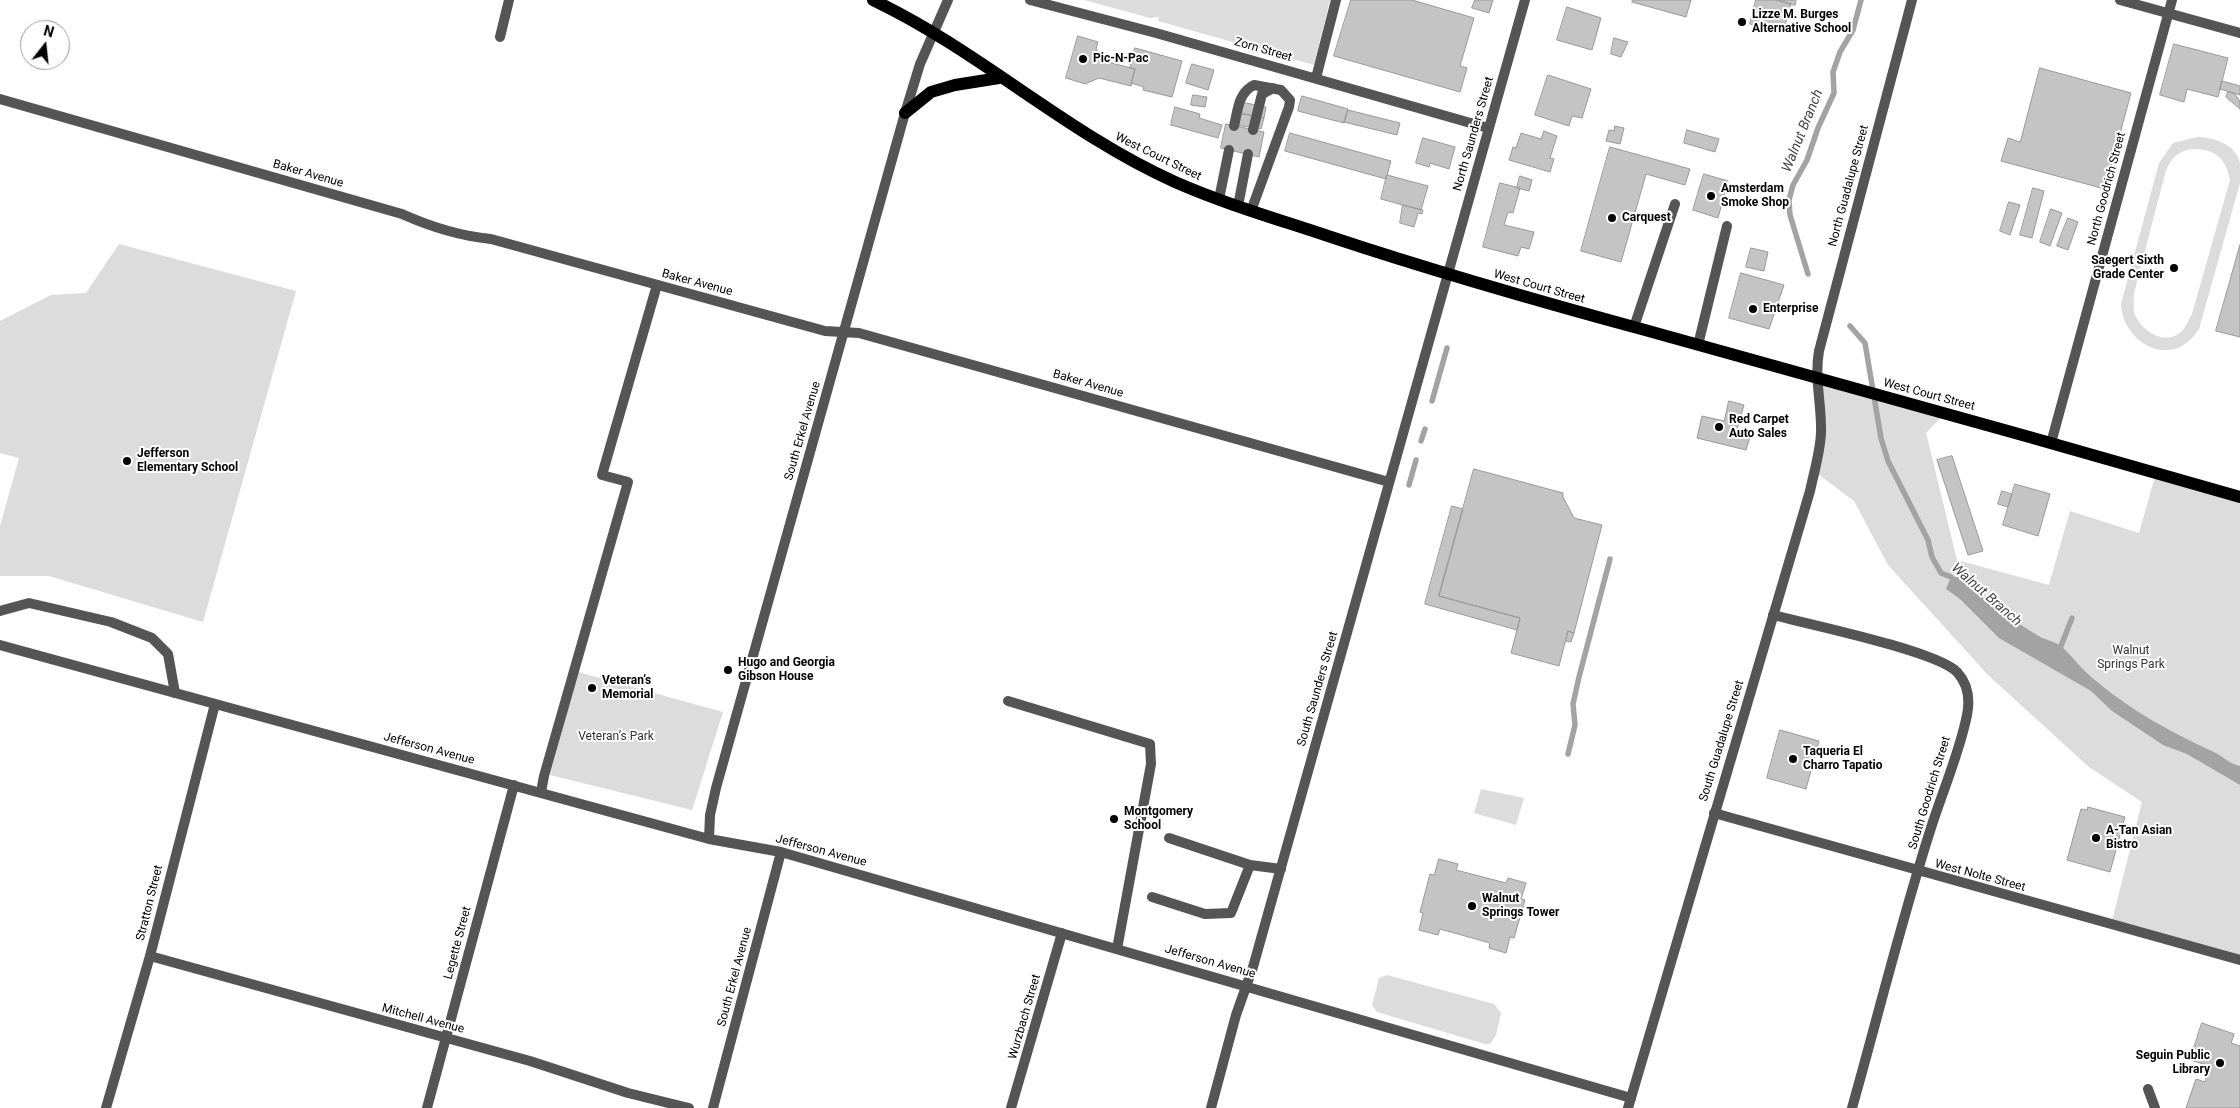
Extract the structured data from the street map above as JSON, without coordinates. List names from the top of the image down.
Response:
{
  "streets": {
    "main road": ["West Court Street"],
    "street": [
      "Zorn Street",
      "North Saunders Street",
      "Baker Avenue",
      "North Guadalupe Street",
      "North Goodrich Street",
      "South Erkel Avenue",
      "South Saunders Street",
      "South Guadalupe Street",
      "Jefferson Avenue",
      "South Goodrich Street",
      "West Nolte Street",
      "Stratton Street",
      "Legette Street",
      "Wurzbach Street",
      "Mitchell Avenue"
    ]
  },
  "crossings": [
    ["Zorn Street", "North Saunders Street"],
    ["North Saunders Street", "West Court Street"],
    ["North Saunders Street", "South Saunders Street"],
    ["West Court Street", "North Guadalupe Street"],
    ["West Court Street", "North Goodrich Street"],
    ["West Court Street", "South Erkel Avenue"],
    ["West Court Street", "South Saunders Street"],
    ["West Court Street", "South Guadalupe Street"],
    ["Baker Avenue", "South Erkel Avenue"],
    ["Baker Avenue", "South Saunders Street"],
    ["North Guadalupe Street", "South Guadalupe Street"],
    ["South Erkel Avenue", "Jefferson Avenue"],
    ["South Saunders Street", "Jefferson Avenue"],
    ["South Guadalupe Street", "Jefferson Avenue"],
    ["South Guadalupe Street", "South Goodrich Street"],
    ["South Guadalupe Street", "West Nolte Street"],
    ["Jefferson Avenue", "Stratton Street"],
    ["Jefferson Avenue", "Legette Street"],
    ["Jefferson Avenue", "Wurzbach Street"],
    ["South Goodrich Street", "West Nolte Street"],
    ["Stratton Street", "Mitchell Avenue"],
    ["Legette Street", "Mitchell Avenue"]
  ],
  "water": ["Walnut Branch"],
  "parks": ["Walnut Springs Park", "Veteran’s Park"],
  "places": [
    "Lizze M. Burges Alternative School",
    "Pic-N-Pac",
    "Amsterdam Smoke Shop",
    "Carquest",
    "Saegert Sixth Grade Center",
    "Enterprise",
    "Red Carpet Auto Sales",
    "Jefferson Elementary School",
    "Hugo and Georgia Gibson House",
    "Veteran’s Memorial",
    "Taqueria El Charro Tapatio",
    "Montgomery School",
    "A-Tan Asian Bistro",
    "Walnut Springs Tower",
    "Seguin Public Library"
  ],
  "north": "top"
}
